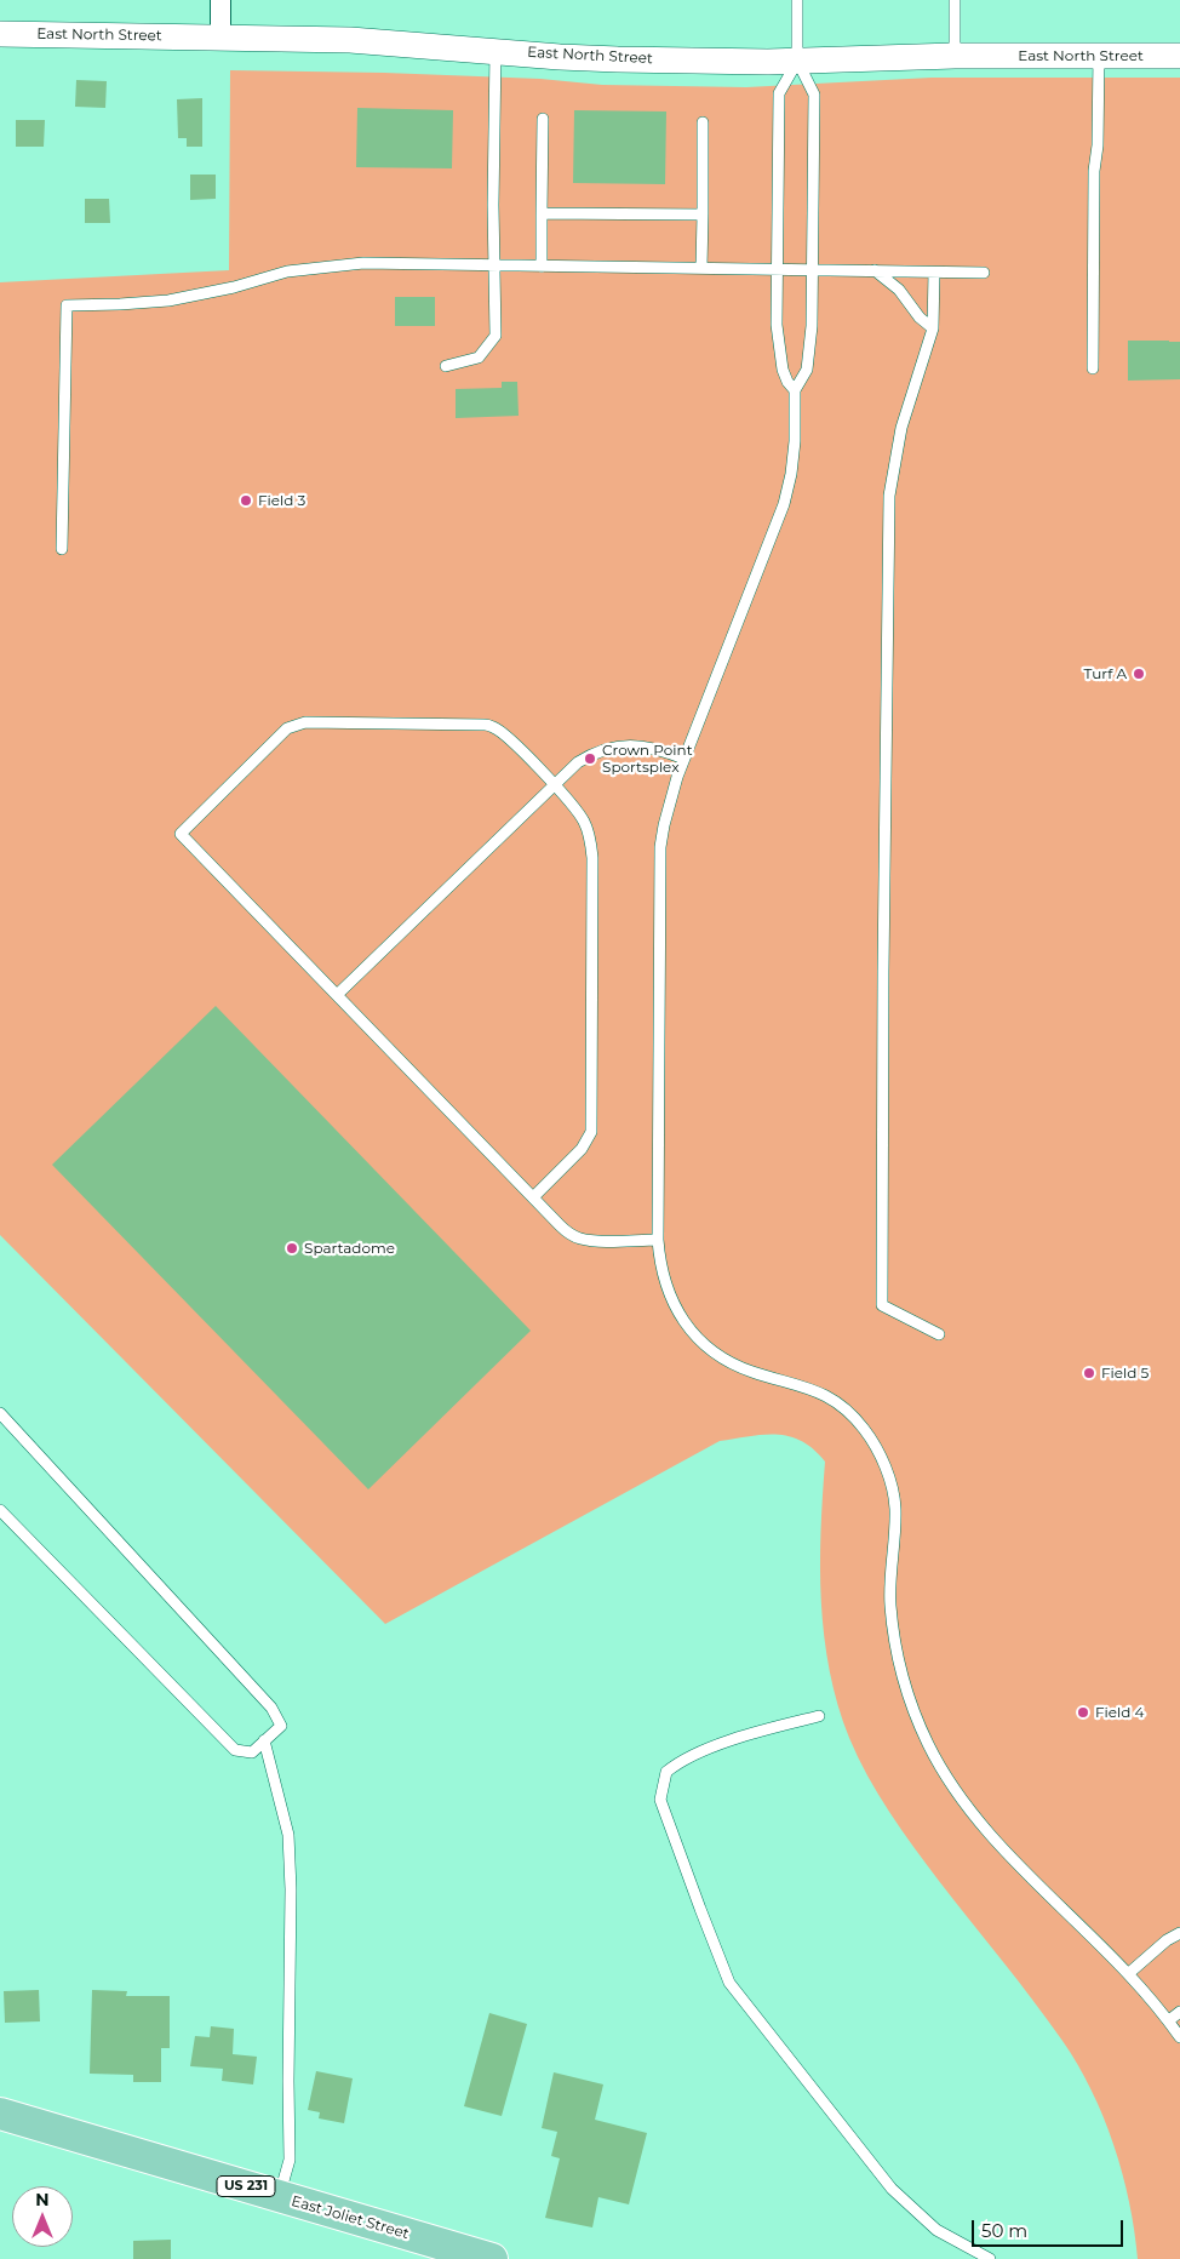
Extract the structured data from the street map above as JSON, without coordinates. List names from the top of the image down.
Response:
{
  "streets": {
    "main road": ["US 231", "East Joliet Street"],
    "street": ["East North Street"]
  },
  "places": [
    "Field 3",
    "Turf A",
    "Crown Point Sportsplex",
    "Spartadome",
    "Field 5",
    "Field 4"
  ],
  "scale_bar": "50 m",
  "north": "top"
}
